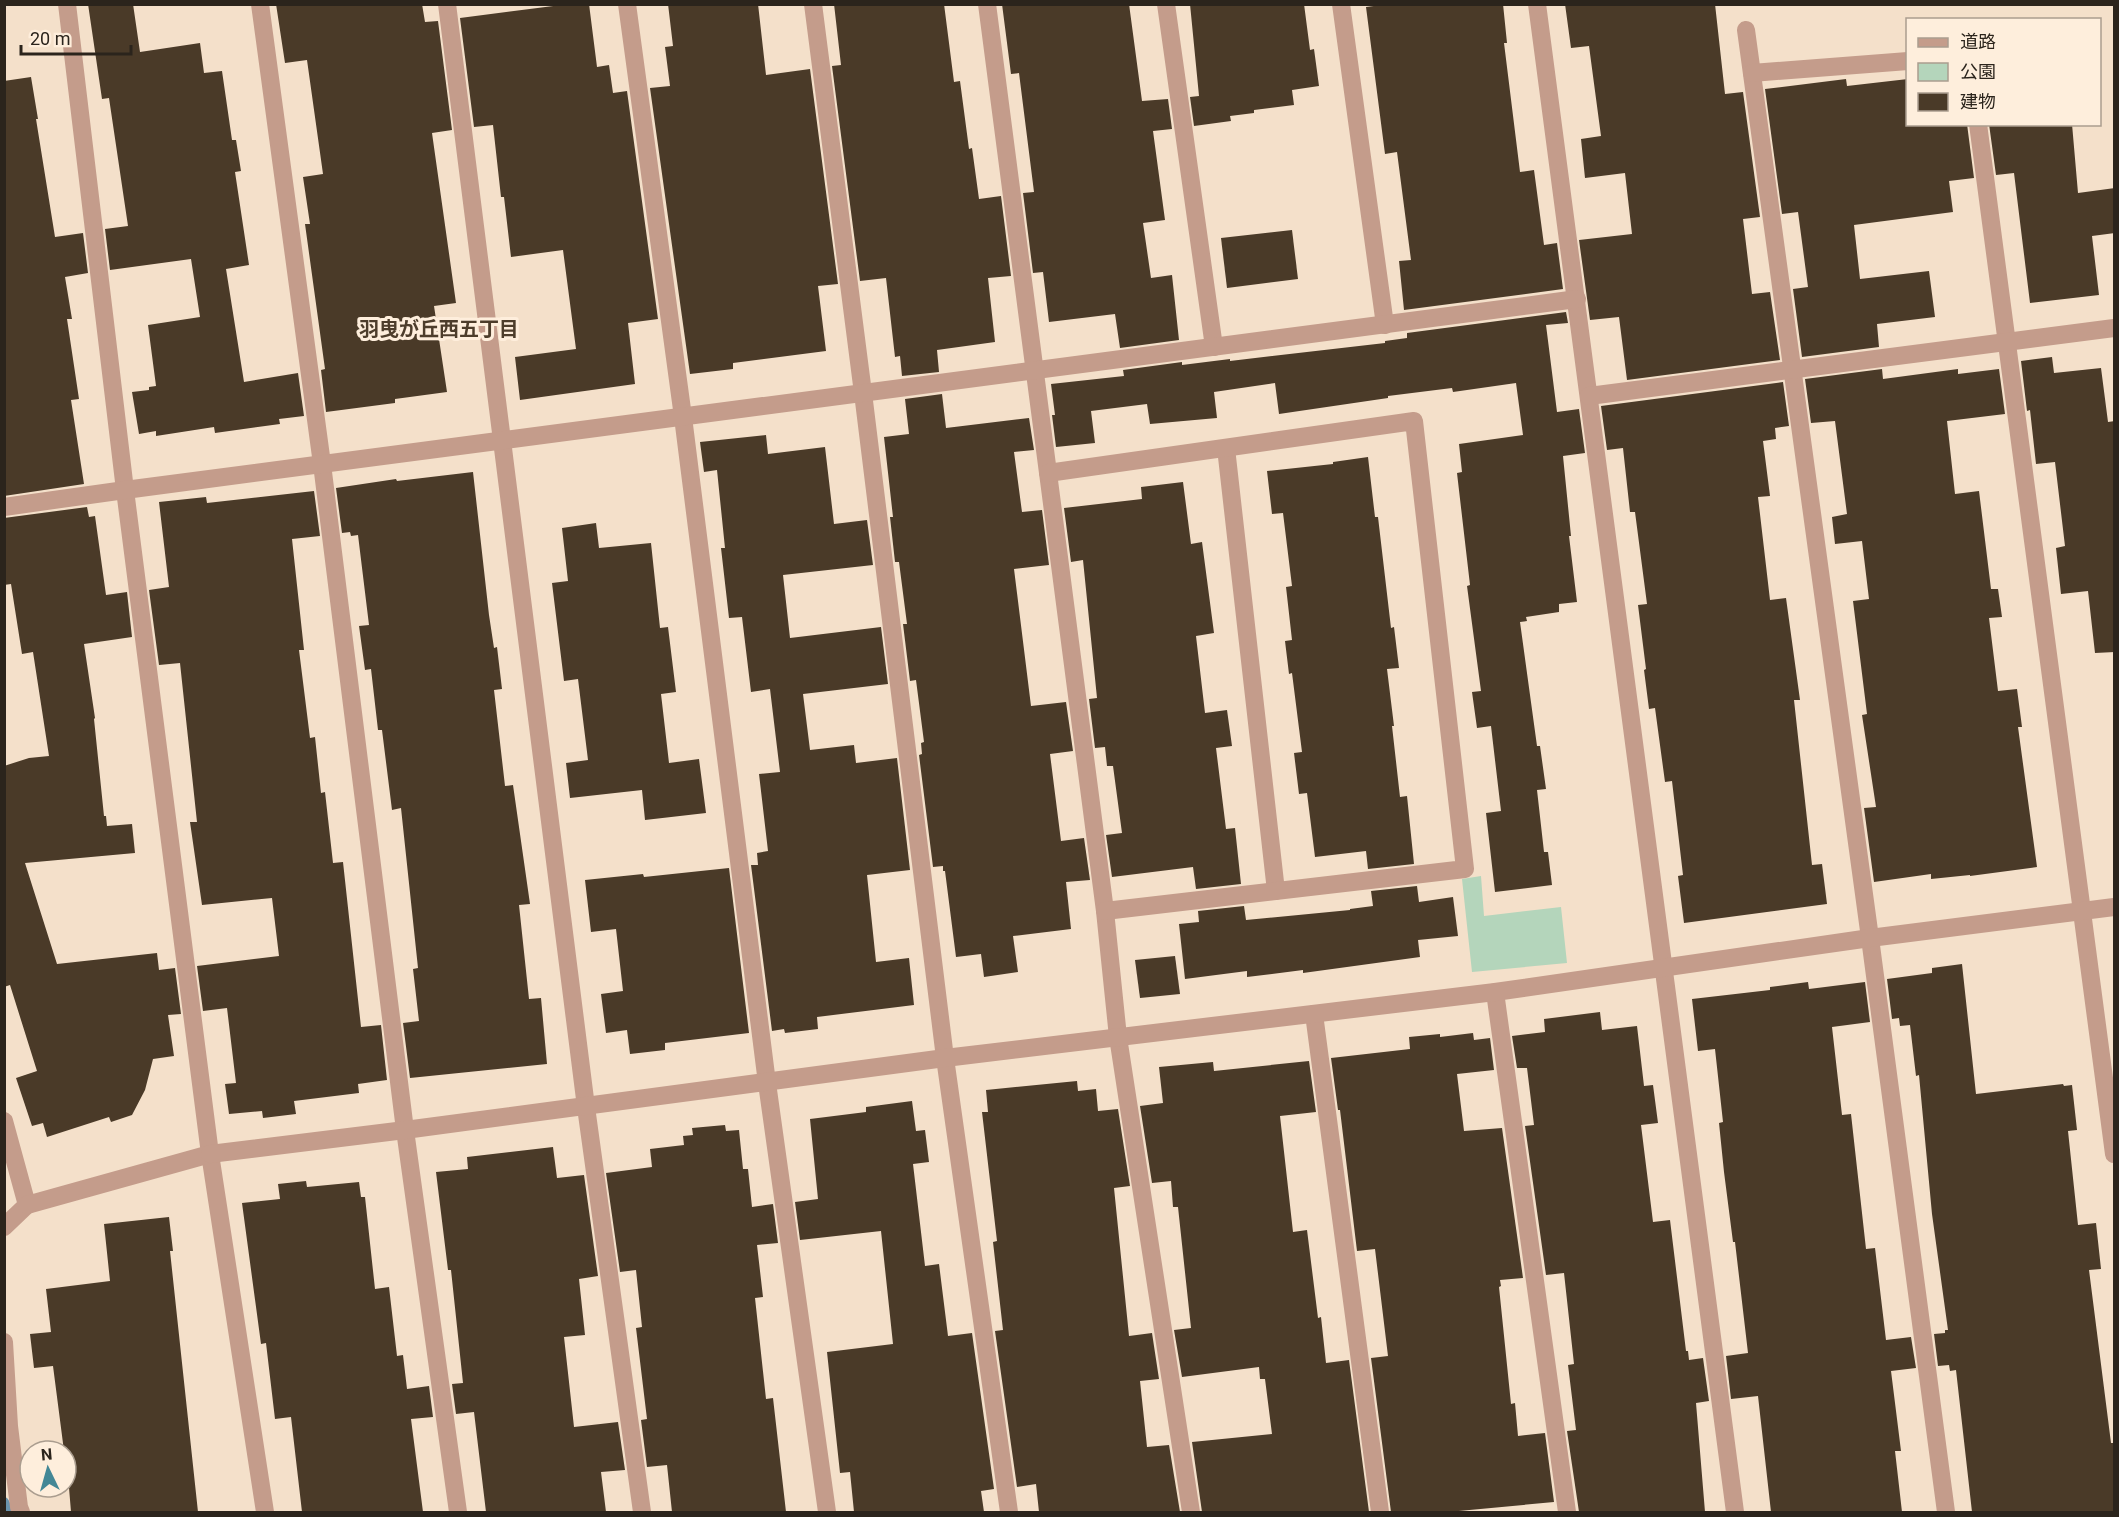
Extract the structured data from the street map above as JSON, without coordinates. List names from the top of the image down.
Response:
{
  "districts": ["羽曳が丘西五丁目"],
  "legend": ["道路", "公園", "建物"],
  "scale_bar": "20 m",
  "north": "top"
}
